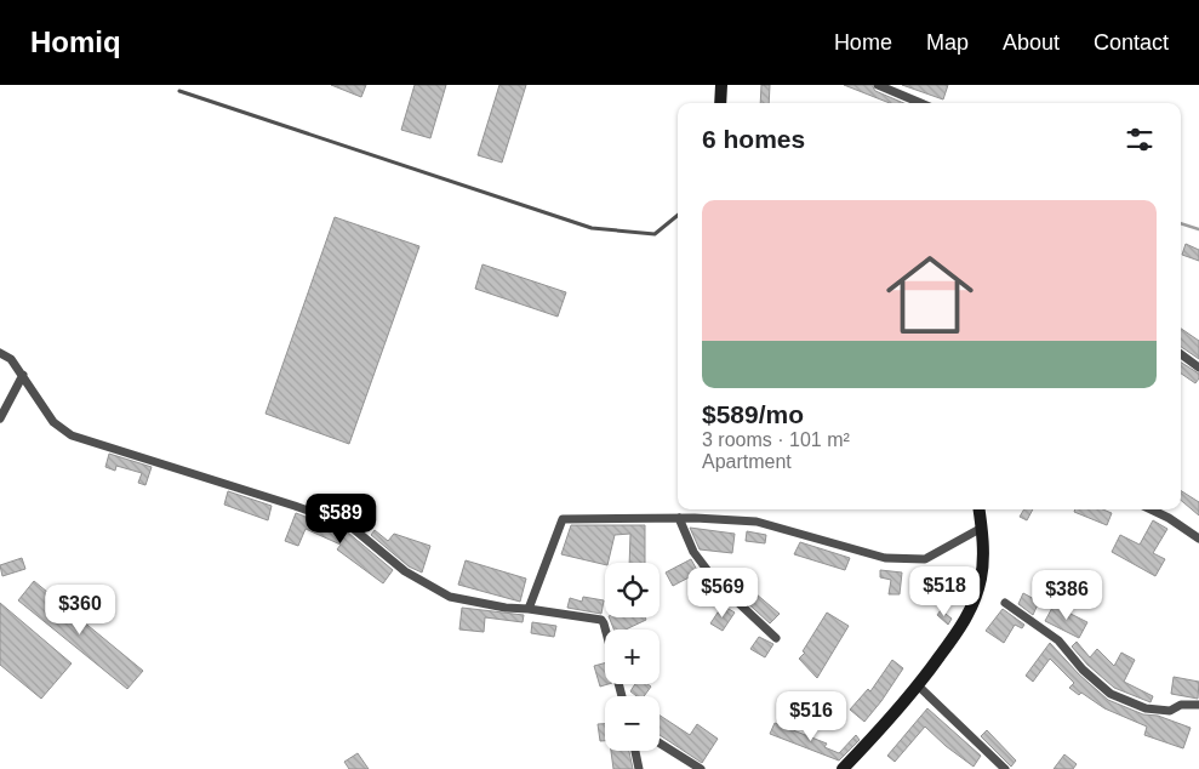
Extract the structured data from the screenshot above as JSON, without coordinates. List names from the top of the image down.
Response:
{
  "page": {
    "header": "Homiq",
    "nav": [
      "Home",
      "Map",
      "About",
      "Contact"
    ],
    "heading": "6 homes",
    "list": [
      {
        "name": "$589/mo",
        "note": "3 rooms · 101 m² · Apartment"
      }
    ],
    "price": [
      "$589",
      "$518",
      "$569",
      "$386",
      "$360",
      "$516"
    ],
    "map_buttons": ["+", "−"]
  }
}
